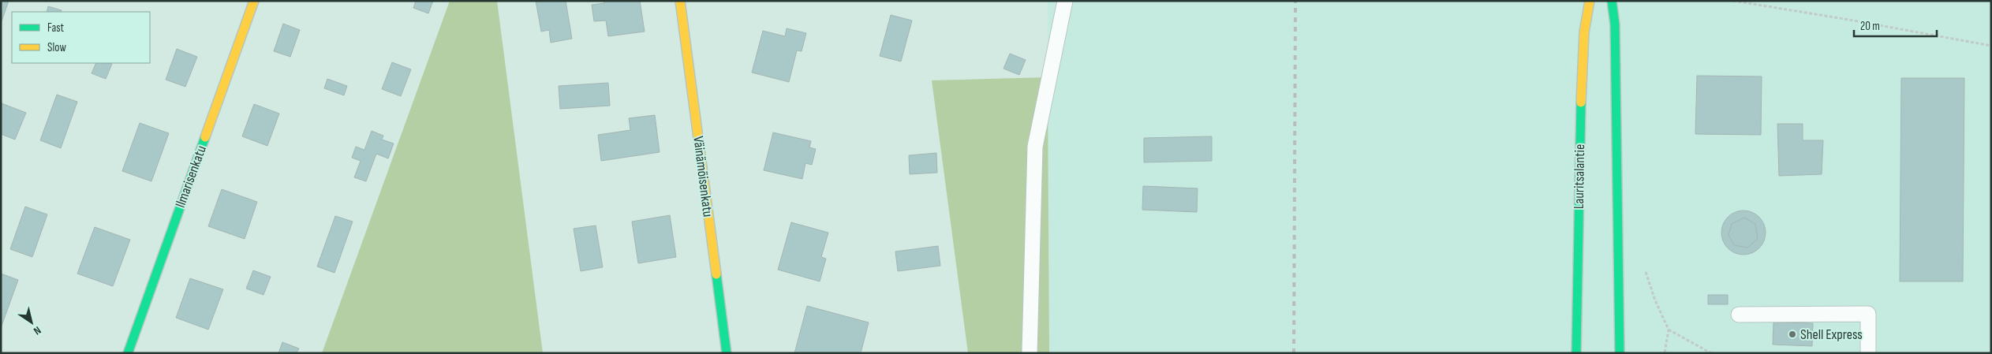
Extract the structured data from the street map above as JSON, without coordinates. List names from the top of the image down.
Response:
{
  "streets": {
    "street": ["Ilmarisenkatu", "Väinämöisenkatu", "Lauritsalantie"]
  },
  "places": ["Shell Express"],
  "legend": ["Fast", "Slow"],
  "scale_bar": "20 m",
  "north": "bottom right"
}
